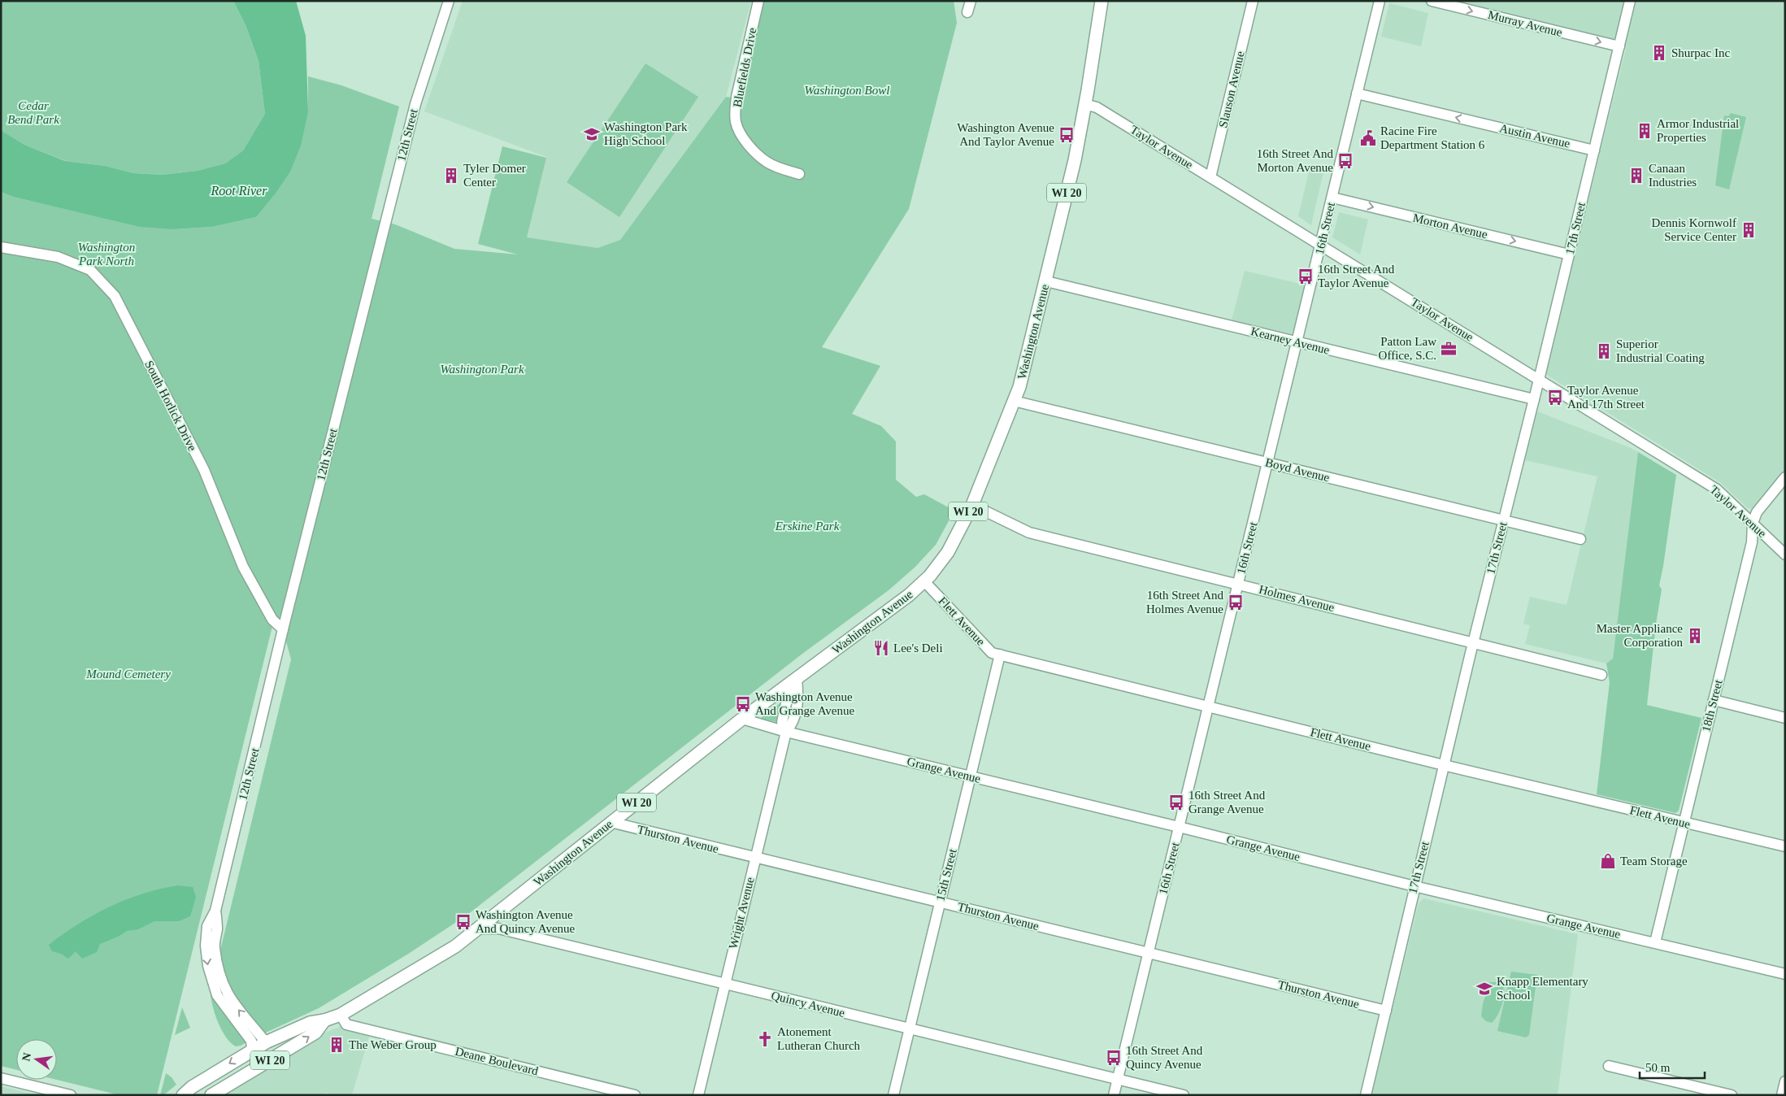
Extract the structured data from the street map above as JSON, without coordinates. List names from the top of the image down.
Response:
{
  "streets": {
    "main road": ["WI 20", "Washington Avenue"],
    "street": [
      "Murray Avenue",
      "Bluefields Drive",
      "Slauson Avenue",
      "12th Street",
      "Austin Avenue",
      "Taylor Avenue",
      "Morton Avenue",
      "16th Street",
      "17th Street",
      "Kearney Avenue",
      "South Horlick Drive",
      "Boyd Avenue",
      "Holmes Avenue",
      "Flett Avenue",
      "18th Street",
      "Grange Avenue",
      "Thurston Avenue",
      "15th Street",
      "Wright Avenue",
      "Quincy Avenue",
      "Deane Boulevard"
    ]
  },
  "crossings": [
    ["Murray Avenue", "17th Street"],
    ["Slauson Avenue", "Taylor Avenue"],
    ["12th Street", "Washington Avenue"],
    ["12th Street", "South Horlick Drive"],
    ["Austin Avenue", "16th Street"],
    ["Austin Avenue", "17th Street"],
    ["Taylor Avenue", "16th Street"],
    ["Taylor Avenue", "17th Street"],
    ["Taylor Avenue", "Washington Avenue"],
    ["Taylor Avenue", "18th Street"],
    ["Morton Avenue", "16th Street"],
    ["Morton Avenue", "17th Street"],
    ["16th Street", "Kearney Avenue"],
    ["16th Street", "Boyd Avenue"],
    ["16th Street", "Holmes Avenue"],
    ["16th Street", "Flett Avenue"],
    ["16th Street", "Grange Avenue"],
    ["16th Street", "Thurston Avenue"],
    ["16th Street", "Quincy Avenue"],
    ["17th Street", "Kearney Avenue"],
    ["17th Street", "Boyd Avenue"],
    ["17th Street", "Holmes Avenue"],
    ["17th Street", "Flett Avenue"],
    ["17th Street", "Grange Avenue"],
    ["17th Street", "Thurston Avenue"],
    ["Washington Avenue", "Kearney Avenue"],
    ["Washington Avenue", "Boyd Avenue"],
    ["Washington Avenue", "Holmes Avenue"],
    ["Washington Avenue", "Flett Avenue"],
    ["Washington Avenue", "Grange Avenue"],
    ["Washington Avenue", "Thurston Avenue"],
    ["Washington Avenue", "Wright Avenue"],
    ["Washington Avenue", "Quincy Avenue"],
    ["Washington Avenue", "Deane Boulevard"],
    ["Flett Avenue", "18th Street"],
    ["Flett Avenue", "15th Street"],
    ["18th Street", "Grange Avenue"],
    ["Grange Avenue", "15th Street"],
    ["Grange Avenue", "Wright Avenue"],
    ["Thurston Avenue", "15th Street"],
    ["Thurston Avenue", "Wright Avenue"],
    ["15th Street", "Quincy Avenue"],
    ["Wright Avenue", "Quincy Avenue"]
  ],
  "one_way": ["Murray Avenue", "Austin Avenue", "Morton Avenue"],
  "water": ["Root River"],
  "parks": [
    "Washington Bowl",
    "Cedar Bend Park",
    "Washington Park North",
    "Washington Park",
    "Erskine Park",
    "Mound Cemetery"
  ],
  "places": {
    "building": [
      "Shurpac Inc",
      "Armor Industrial Properties",
      "Tyler Domer Center",
      "Canaan Industries",
      "Dennis Kornwolf Service Center",
      "Superior Industrial Coating",
      "Master Appliance Corporation",
      "The Weber Group"
    ],
    "school or university": ["Washington Park High School", "Knapp Elementary School"],
    "bus stop": [
      "Washington Avenue And Taylor Avenue",
      "16th Street And Morton Avenue",
      "16th Street And Taylor Avenue",
      "Taylor Avenue And 17th Street",
      "16th Street And Holmes Avenue",
      "Washington Avenue And Grange Avenue",
      "16th Street And Grange Avenue",
      "Washington Avenue And Quincy Avenue",
      "16th Street And Quincy Avenue"
    ],
    "public building": ["Racine Fire Department Station 6"],
    "office": ["Patton Law Office, S.C."],
    "restaurant": ["Lee's Deli"],
    "shop": ["Team Storage"],
    "church": ["Atonement Lutheran Church"]
  },
  "scale_bar": "50 m",
  "north": "left"
}
